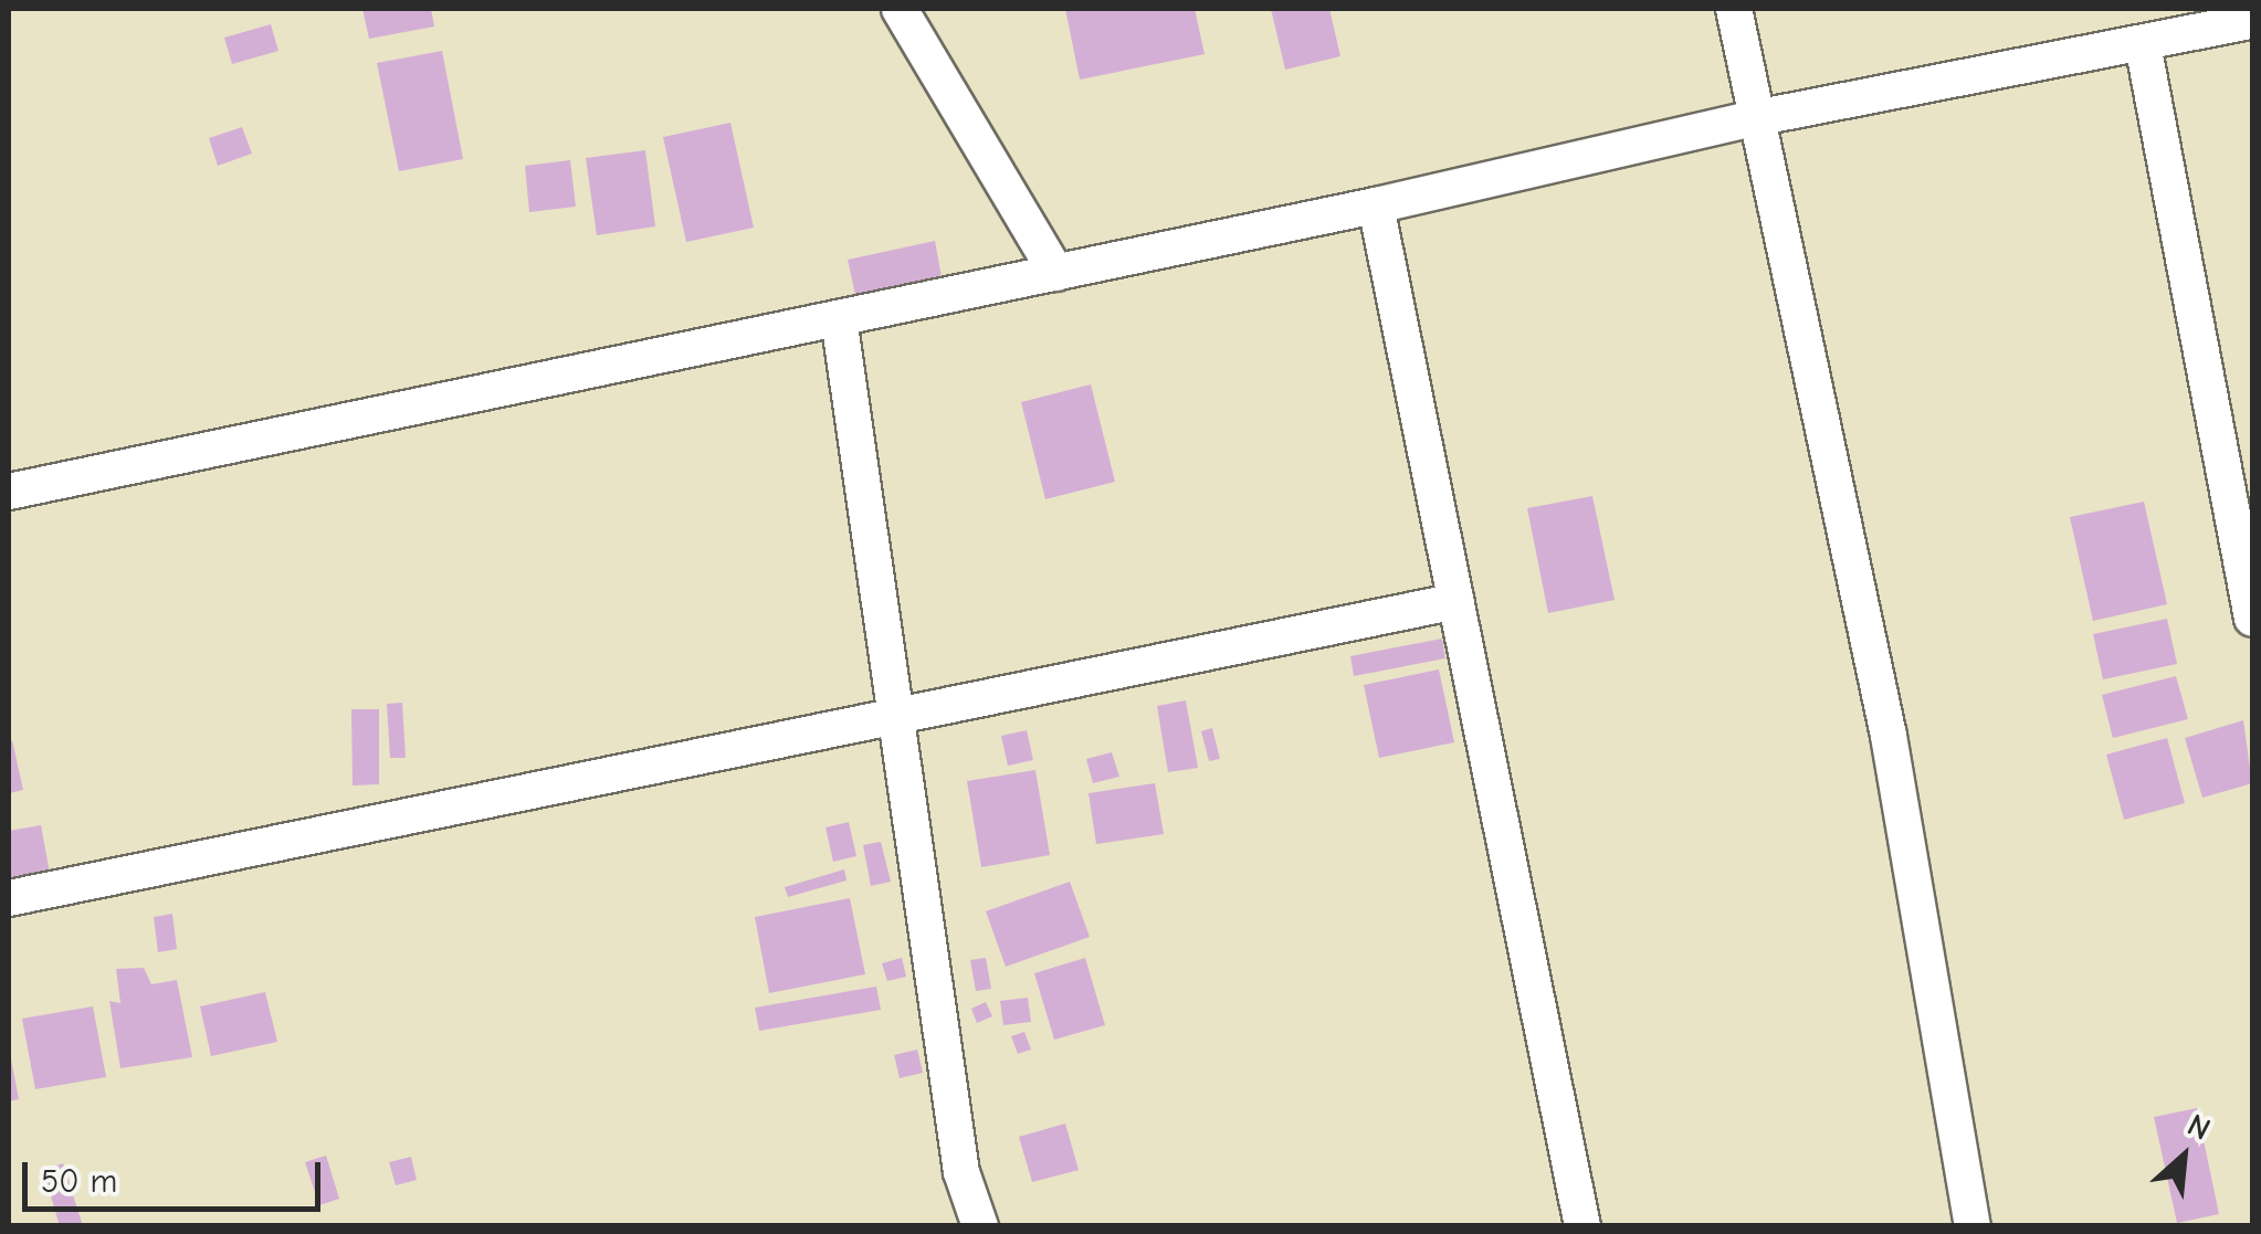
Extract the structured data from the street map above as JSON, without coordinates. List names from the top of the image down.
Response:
{
  "scale_bar": "50 m",
  "north": "top right"
}
